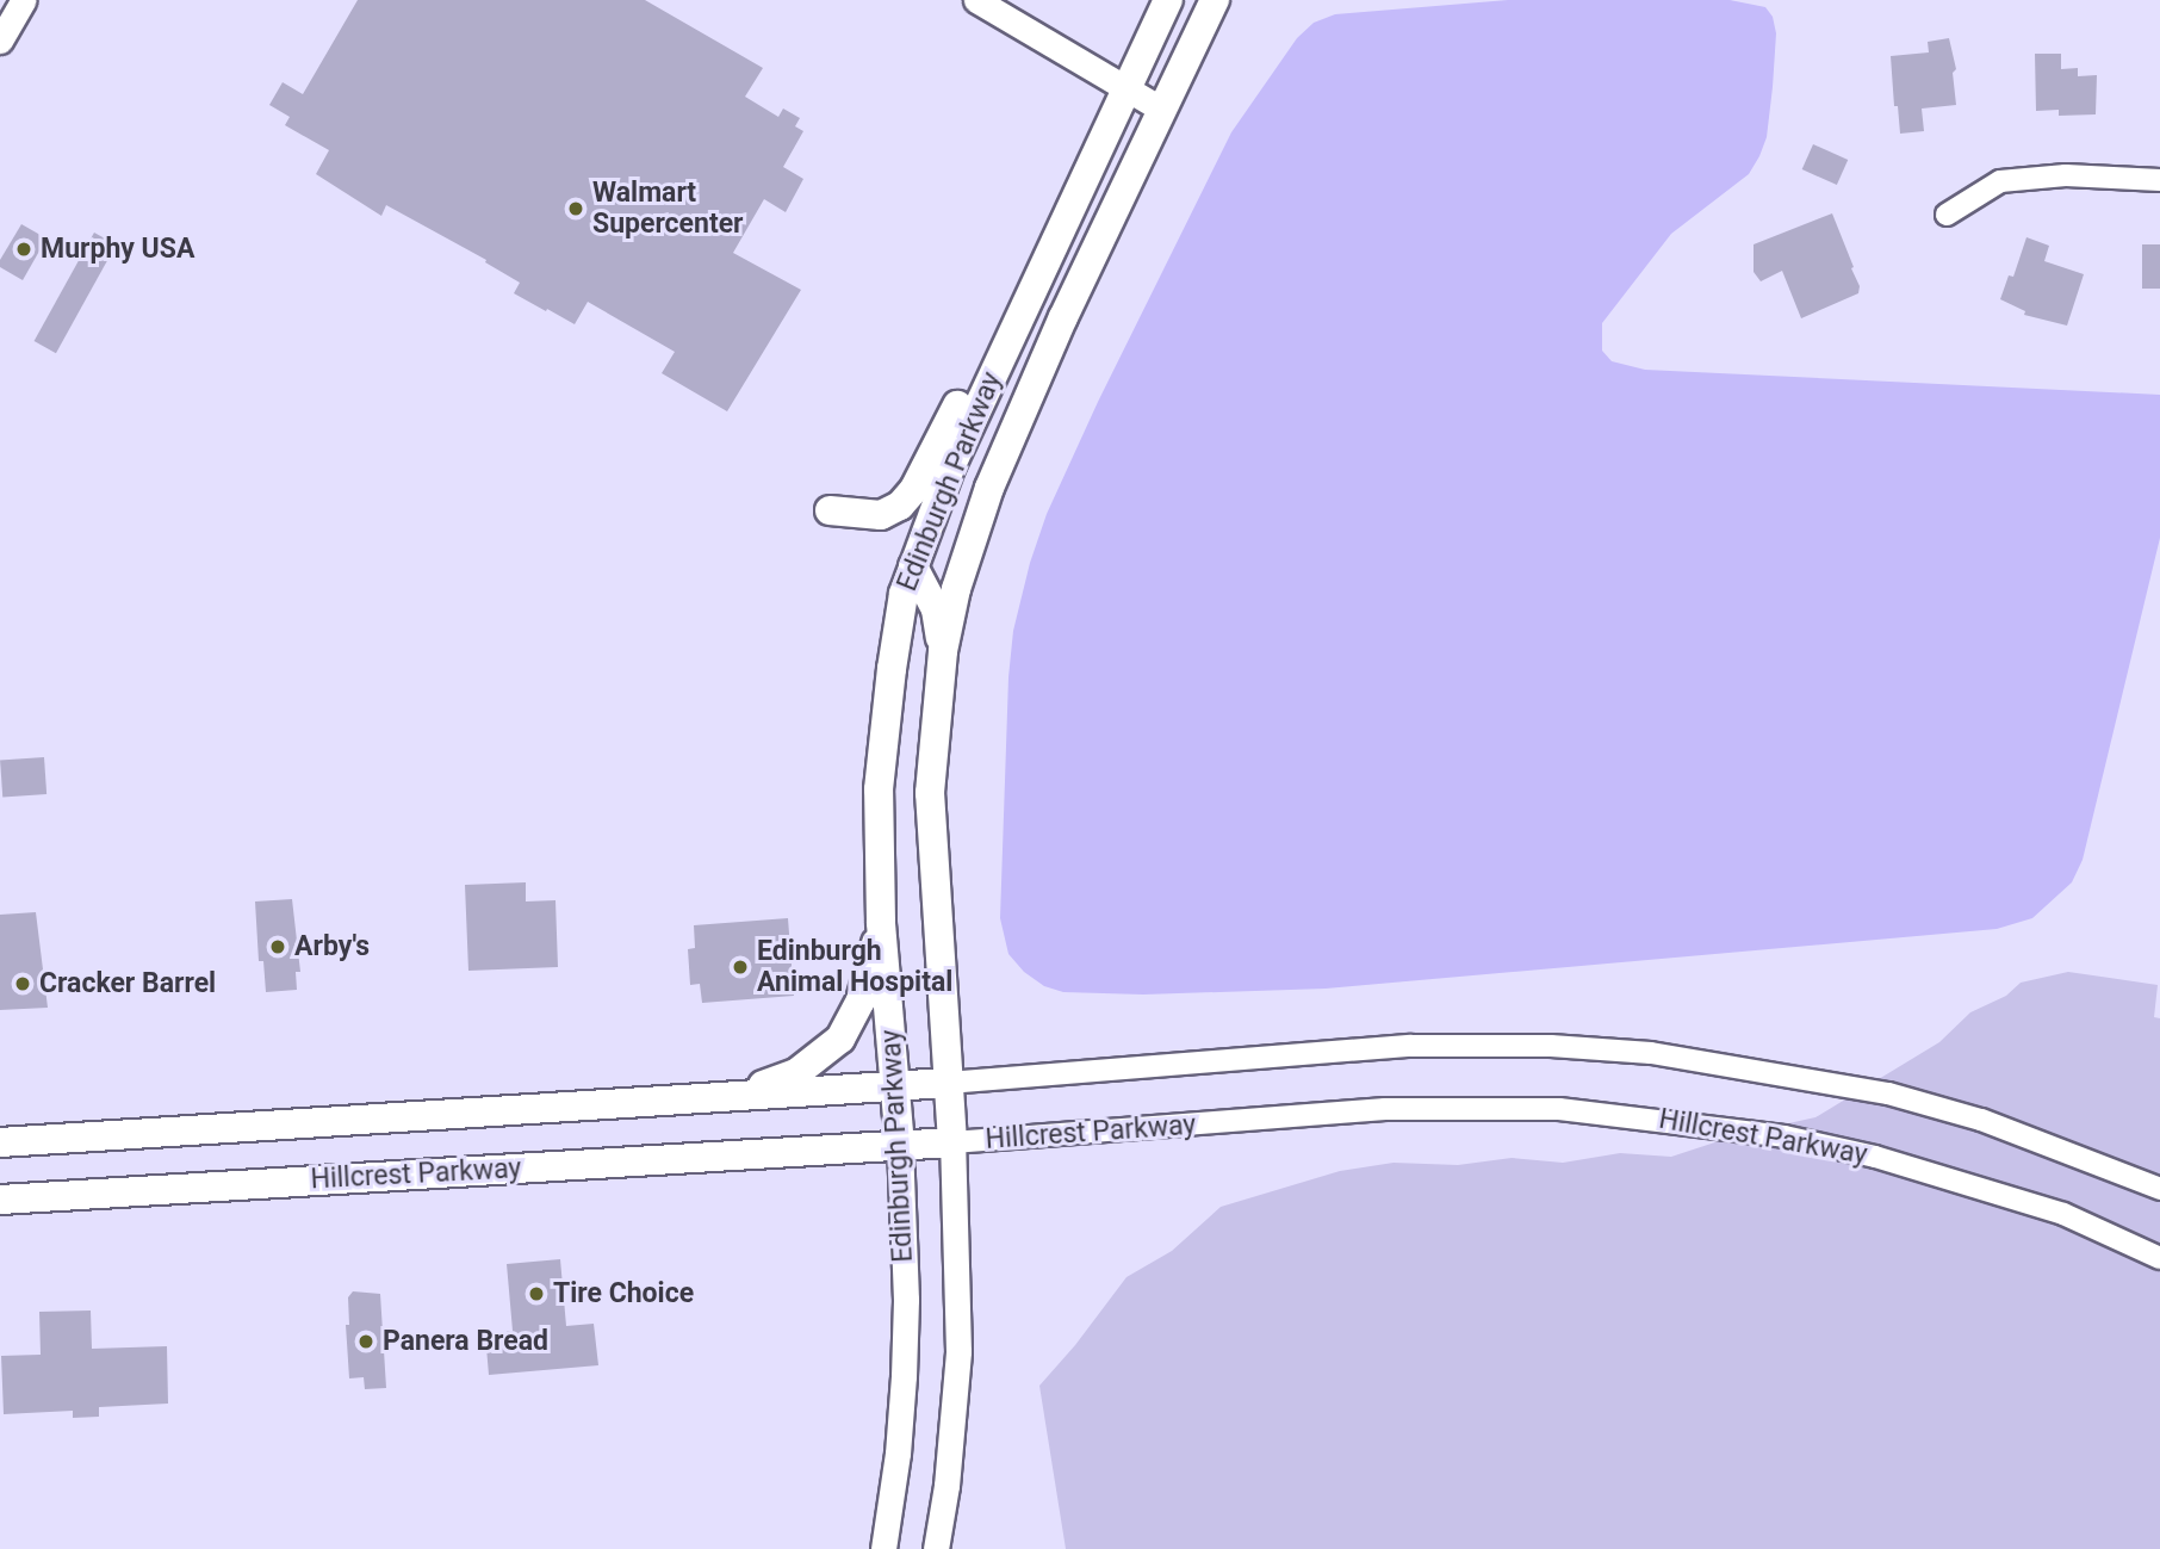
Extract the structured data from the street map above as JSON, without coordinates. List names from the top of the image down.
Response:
{
  "streets": {
    "main road": ["Edinburgh Parkway", "Hillcrest Parkway"]
  },
  "crossings": [
    ["Edinburgh Parkway", "Hillcrest Parkway"]
  ],
  "places": [
    "Walmart Supercenter",
    "Murphy USA",
    "Arby's",
    "Edinburgh Animal Hospital",
    "Cracker Barrel",
    "Tire Choice",
    "Panera Bread"
  ]
}
